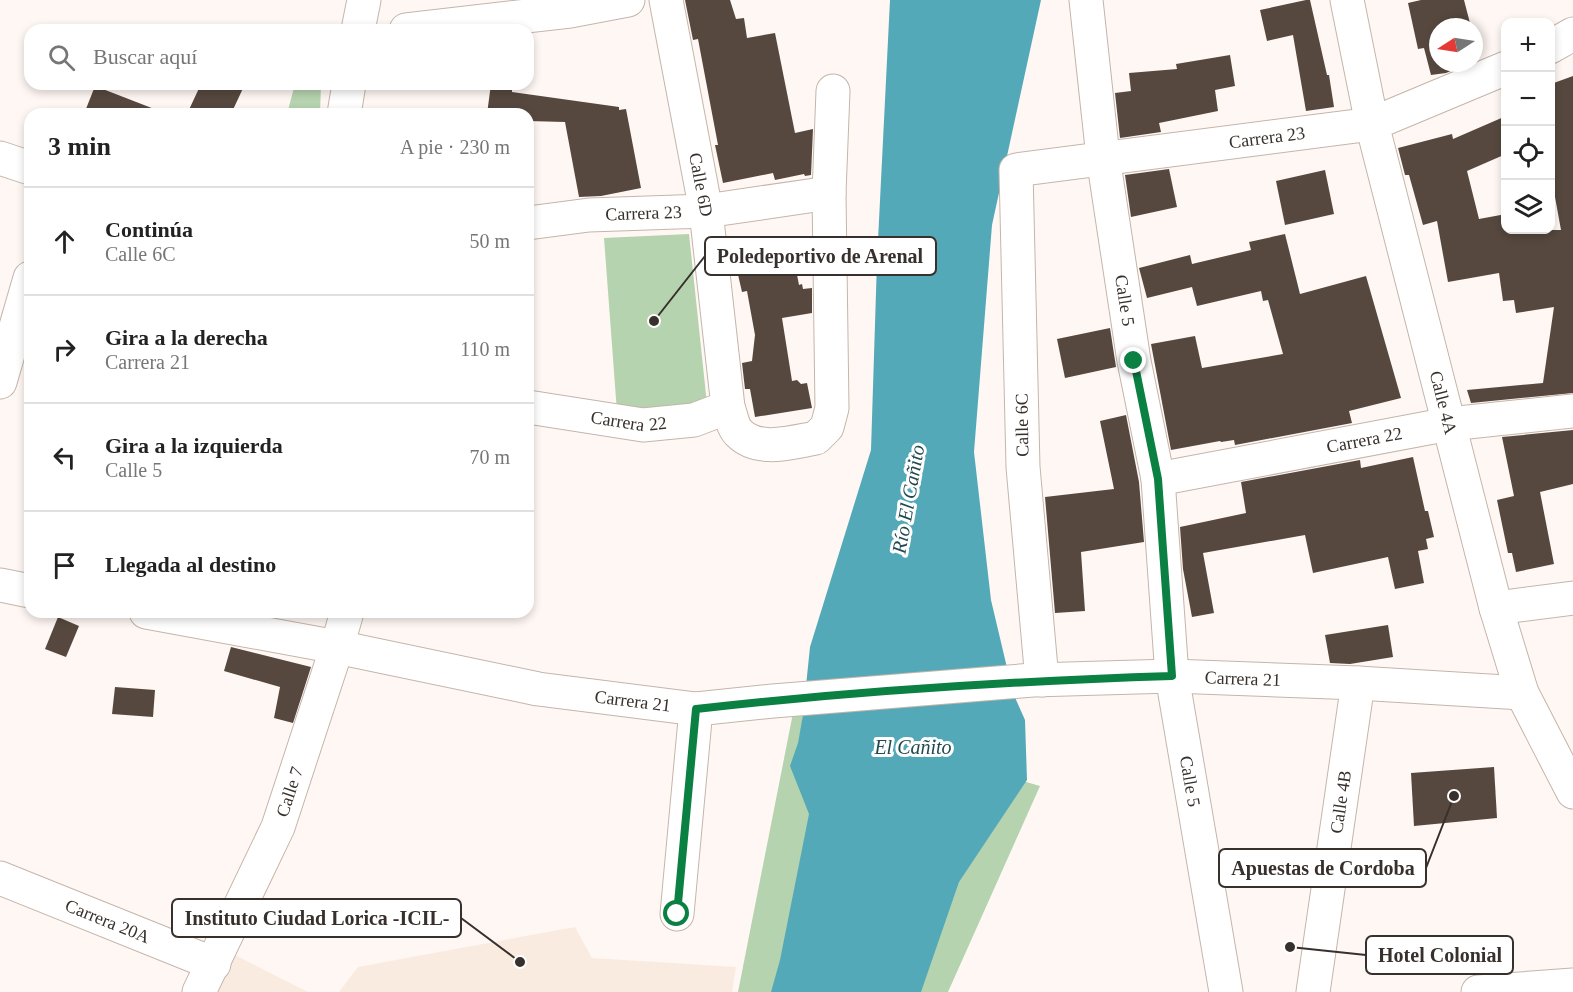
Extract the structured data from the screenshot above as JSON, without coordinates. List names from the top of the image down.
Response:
{
  "streets": {
    "street": [
      "Carrera 23",
      "Calle 6D",
      "Calle 5",
      "Calle 4A",
      "Carrera 22",
      "Calle 6C",
      "Carrera 21",
      "Calle 7",
      "Calle 4B",
      "Carrera 20A"
    ]
  },
  "crossings": [
    ["Carrera 23", "Calle 6D"],
    ["Carrera 23", "Calle 5"],
    ["Carrera 23", "Calle 4A"],
    ["Carrera 23", "Calle 6C"],
    ["Calle 6D", "Carrera 22"],
    ["Calle 5", "Carrera 22"],
    ["Calle 5", "Carrera 21"],
    ["Calle 4A", "Carrera 22"],
    ["Calle 4A", "Carrera 21"],
    ["Calle 6C", "Carrera 21"],
    ["Carrera 21", "Calle 7"],
    ["Carrera 21", "Calle 4B"],
    ["Calle 7", "Carrera 20A"]
  ],
  "water": ["Río El Cañito", "El Cañito"],
  "places": [
    "Poledeportivo de Arenal",
    "Apuestas de Cordoba",
    "Hotel Colonial",
    "Instituto Ciudad Lorica -ICIL-"
  ],
  "north": "left",
  "page": {
    "map_buttons": ["+", "−"],
    "search": "Buscar aquí",
    "heading": ["3 min", "A pie · 230 m"],
    "list": [
      ["Continúa", "Calle 6C", "50 m"],
      ["Gira a la derecha", "Carrera 21", "110 m"],
      ["Gira a la izquierda", "Calle 5", "70 m"],
      "Llegada al destino"
    ]
  }
}
